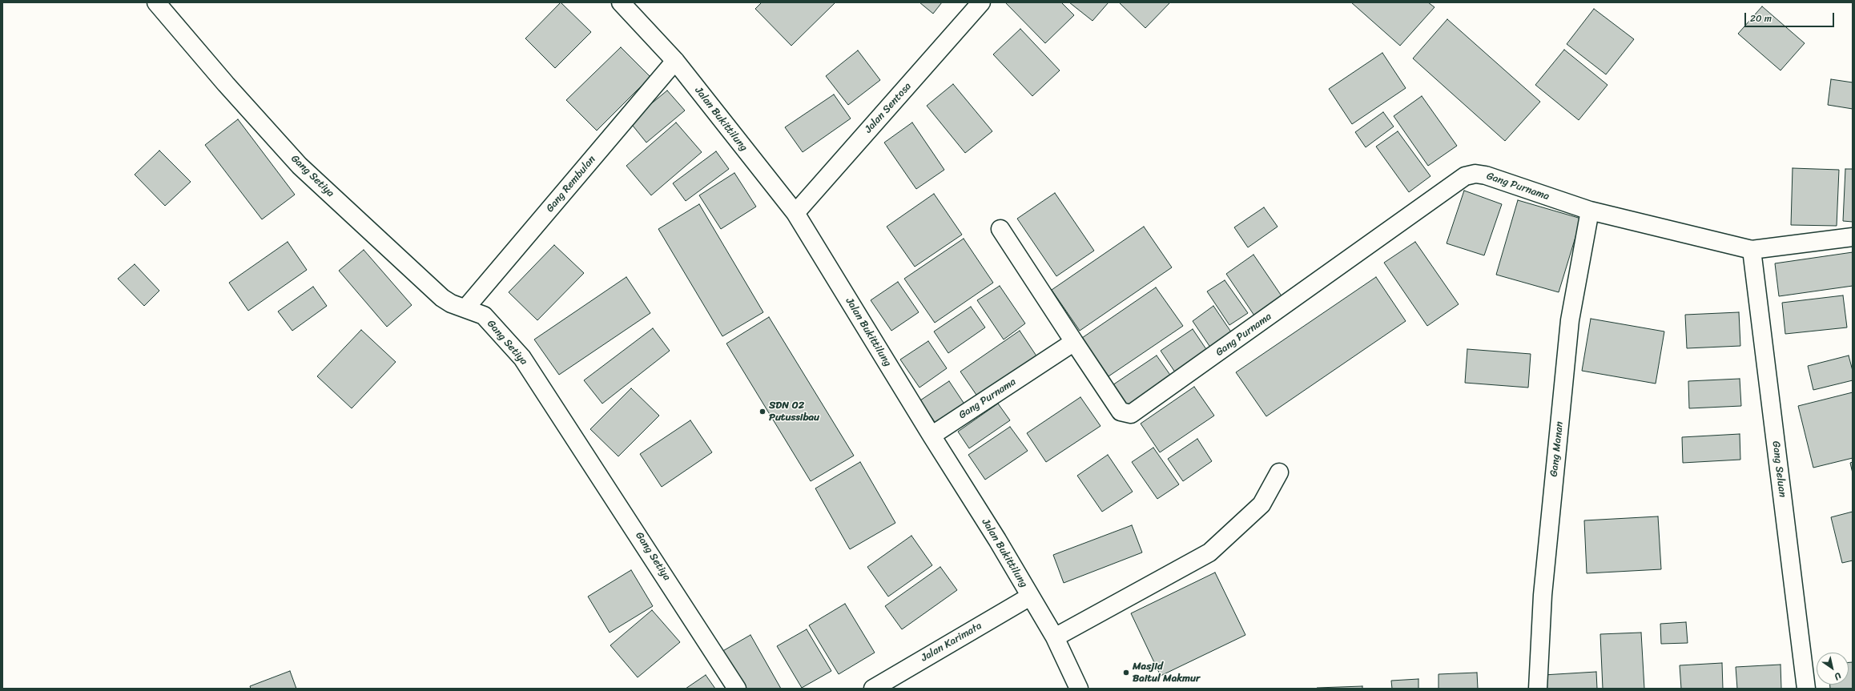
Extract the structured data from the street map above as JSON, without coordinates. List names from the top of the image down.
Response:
{
  "streets": {
    "street": [
      "Jalan Sentosa",
      "Jalan Bukittilung",
      "Gang Setiya",
      "Gang Rembulan",
      "Gang Purnama",
      "Gang Manan",
      "Gang Seluan",
      "Jalan Karimata"
    ]
  },
  "crossings": [
    ["Jalan Sentosa", "Jalan Bukittilung"],
    ["Jalan Bukittilung", "Gang Rembulan"],
    ["Jalan Bukittilung", "Gang Purnama"],
    ["Jalan Bukittilung", "Jalan Karimata"],
    ["Gang Setiya", "Gang Rembulan"],
    ["Gang Purnama", "Gang Manan"]
  ],
  "places": ["SDN 02 Putussibau", "Masjid Baitul Makmur"],
  "scale_bar": "20 m",
  "north": "bottom right"
}
